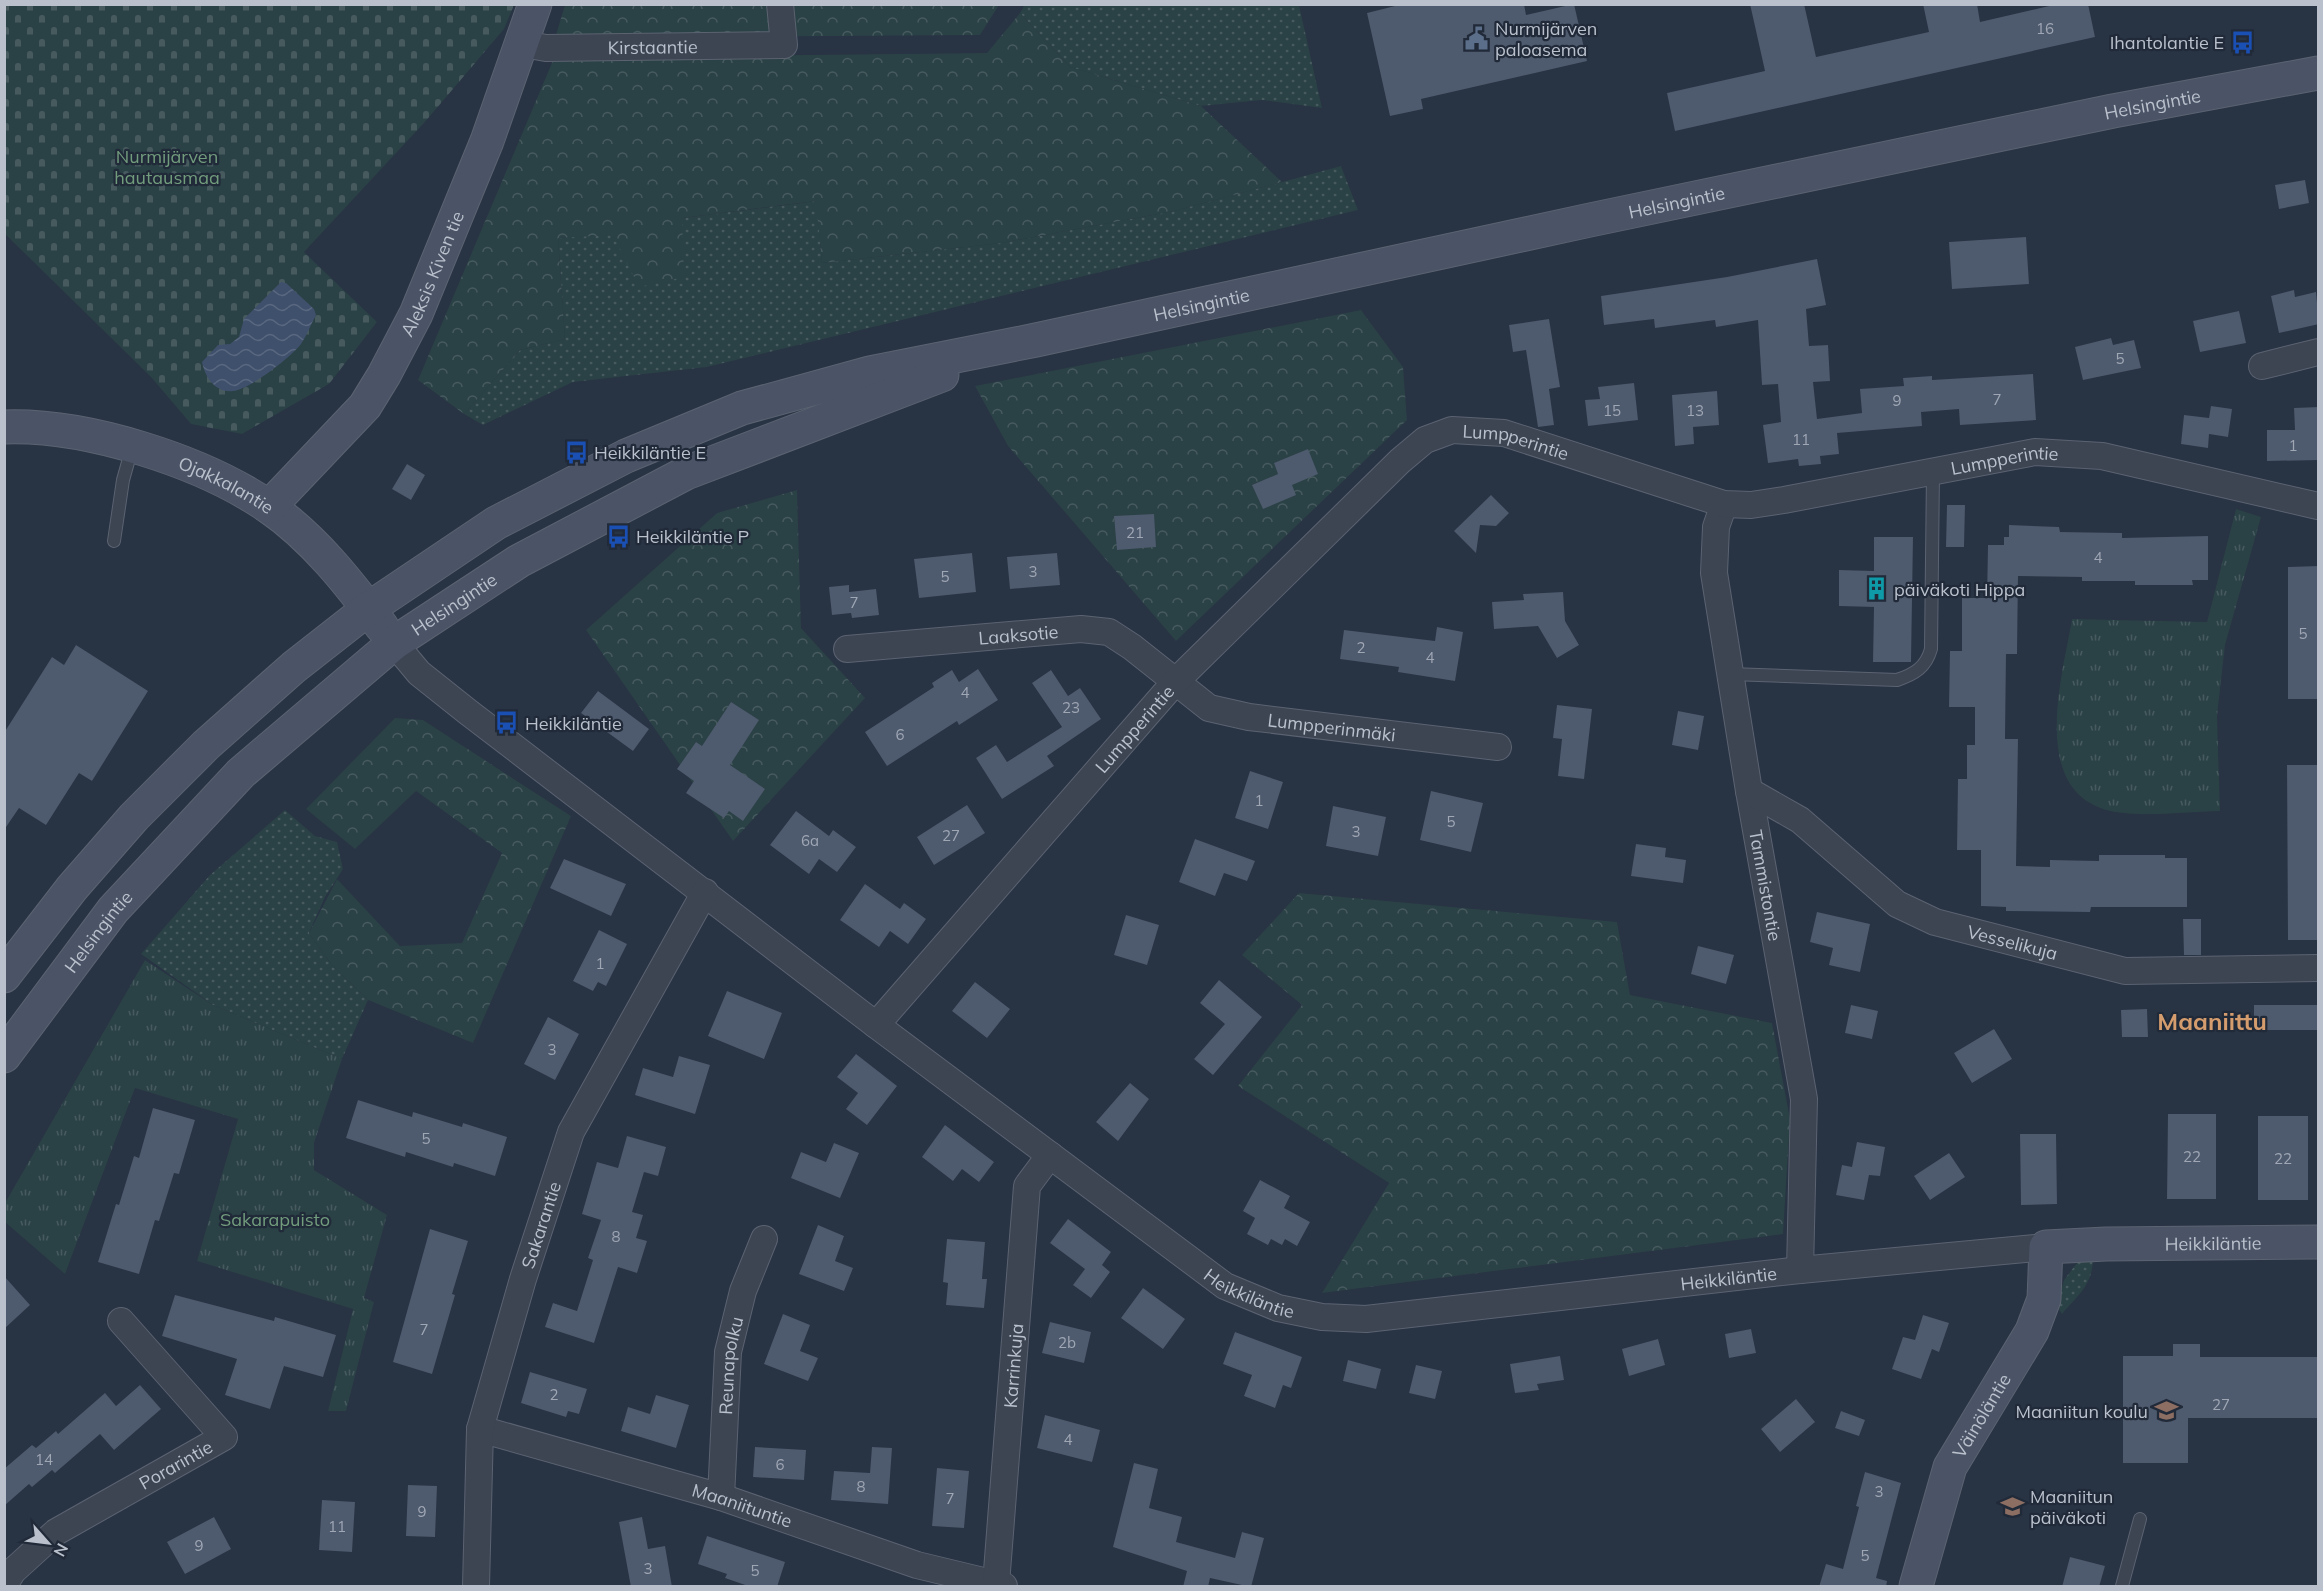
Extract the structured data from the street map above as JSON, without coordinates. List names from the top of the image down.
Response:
{
  "streets": {
    "main road": [
      "Helsingintie",
      "Aleksis Kiven tie",
      "Ojakkalantie",
      "Heikkiläntie",
      "Väinöläntie"
    ],
    "street": [
      "Kirstaantie",
      "Lumpperintie",
      "Laaksotie",
      "Lumpperinmäki",
      "Tammistontie",
      "Vesselikuja",
      "Sakarantie",
      "Reunapolku",
      "Karrinkuja",
      "Porarintie",
      "Maaniituntie"
    ]
  },
  "crossings": [
    ["Kirstaantie", "Aleksis Kiven tie"],
    ["Helsingintie", "Ojakkalantie"],
    ["Helsingintie", "Heikkiläntie"],
    ["Aleksis Kiven tie", "Ojakkalantie"],
    ["Lumpperintie", "Laaksotie"],
    ["Lumpperintie", "Lumpperinmäki"],
    ["Lumpperintie", "Tammistontie"],
    ["Lumpperintie", "Heikkiläntie"],
    ["Ojakkalantie", "Heikkiläntie"],
    ["Laaksotie", "Lumpperinmäki"],
    ["Tammistontie", "Vesselikuja"],
    ["Tammistontie", "Heikkiläntie"],
    ["Sakarantie", "Heikkiläntie"],
    ["Sakarantie", "Maaniituntie"],
    ["Heikkiläntie", "Karrinkuja"],
    ["Heikkiläntie", "Väinöläntie"],
    ["Reunapolku", "Maaniituntie"],
    ["Karrinkuja", "Maaniituntie"]
  ],
  "districts": ["Maaniittu"],
  "parks": ["Nurmijärven hautausmaa", "Sakarapuisto"],
  "places": {
    "public building": ["Nurmijärven paloasema"],
    "bus stop": [
      "Ihantolantie E",
      "Heikkiläntie E",
      "Heikkiläntie P",
      "Heikkiläntie"
    ],
    "building": ["päiväkoti Hippa"],
    "school or university": ["Maaniitun koulu", "Maaniitun päiväkoti"]
  },
  "house_numbers": [
    "16",
    "5",
    "7",
    "9",
    "15",
    "13",
    "11",
    "1",
    "21",
    "4",
    "3",
    "5",
    "7",
    "5",
    "2",
    "4",
    "4",
    "23",
    "6",
    "1",
    "5",
    "3",
    "27",
    "6a",
    "1",
    "3",
    "5",
    "22",
    "22",
    "8",
    "7",
    "2b",
    "2",
    "27",
    "4",
    "14",
    "6",
    "8",
    "3",
    "7",
    "9",
    "11",
    "9",
    "5",
    "3",
    "5"
  ],
  "north": "bottom right"
}
